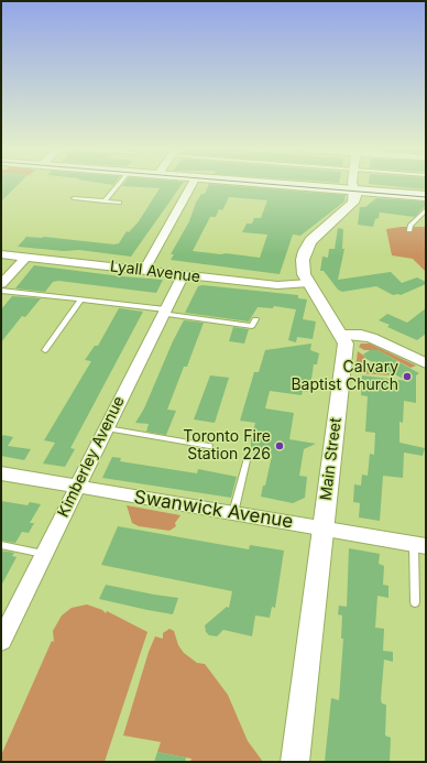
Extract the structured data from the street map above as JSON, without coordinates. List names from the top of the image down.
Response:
{
  "streets": {
    "street": [
      "Lyall Avenue",
      "Kimberley Avenue",
      "Main Street",
      "Swanwick Avenue"
    ]
  },
  "crossings": [
    ["Lyall Avenue", "Kimberley Avenue"],
    ["Lyall Avenue", "Main Street"],
    ["Kimberley Avenue", "Swanwick Avenue"],
    ["Main Street", "Swanwick Avenue"]
  ],
  "places": ["Calvary Baptist Church", "Toronto Fire Station 226"]
}
